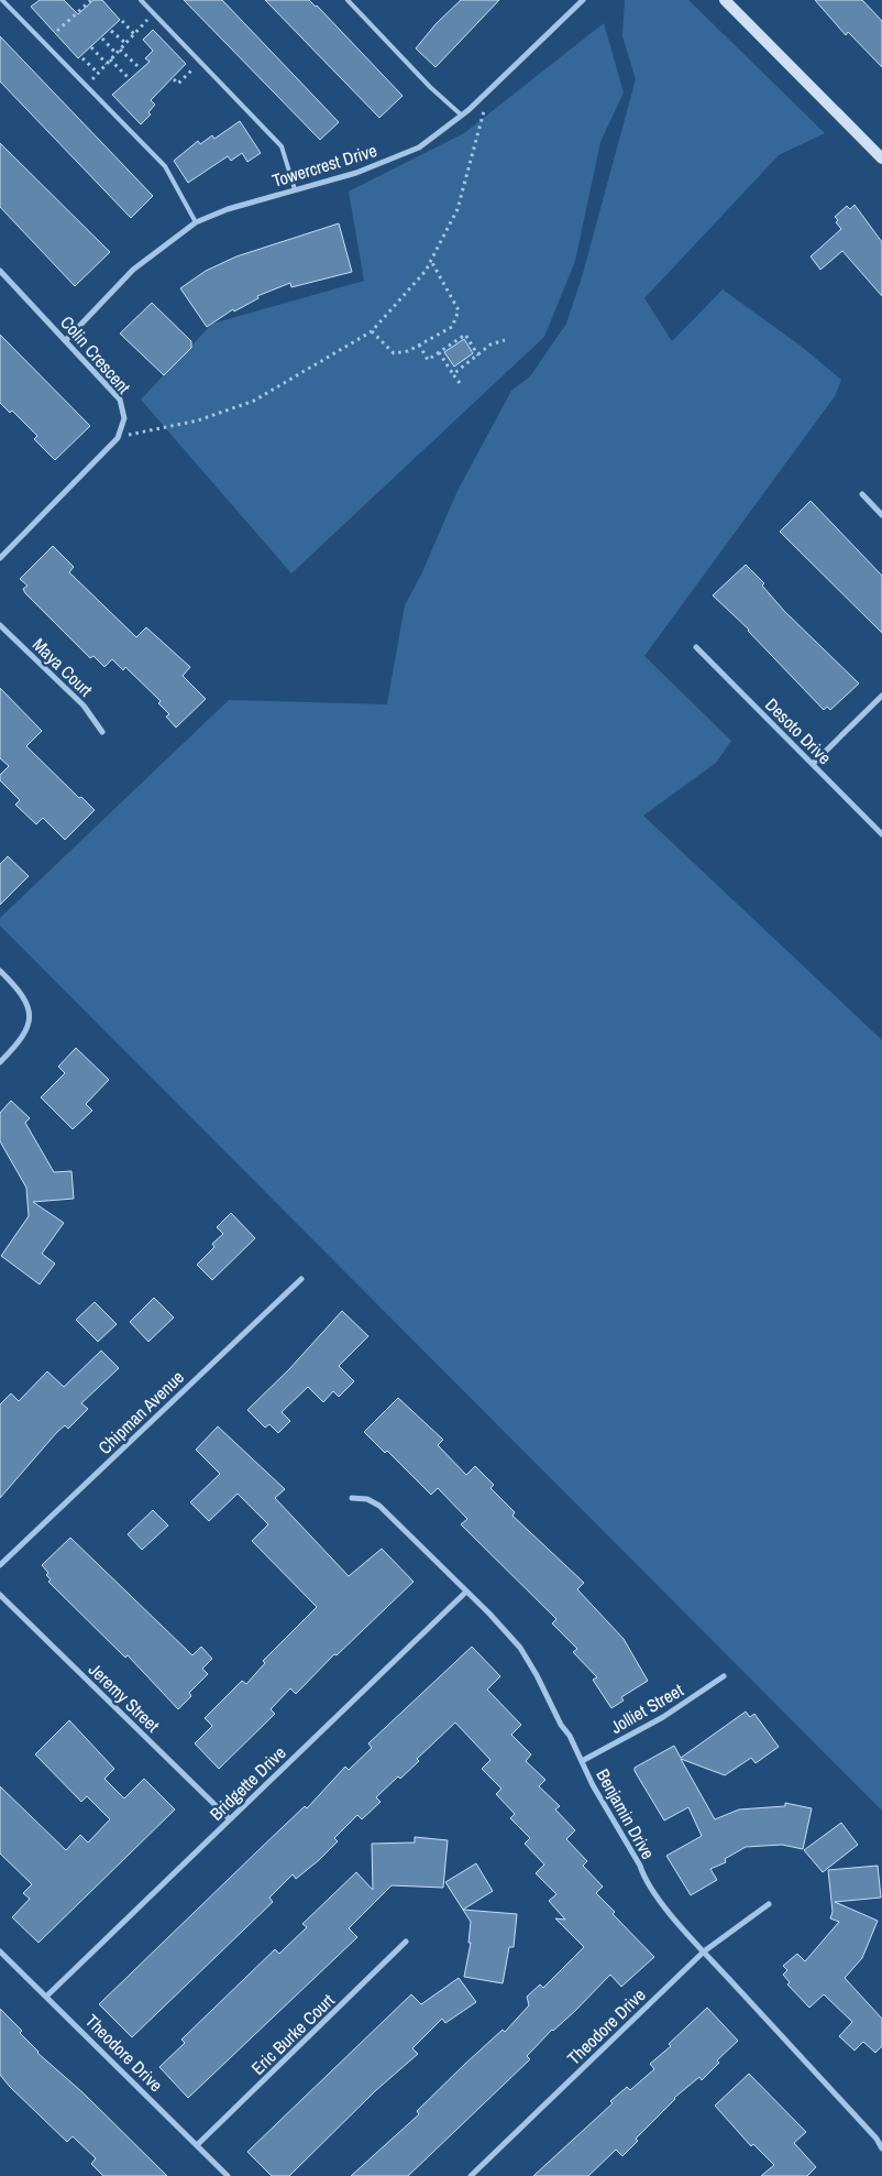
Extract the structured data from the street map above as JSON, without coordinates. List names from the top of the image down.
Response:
{
  "streets": {
    "street": [
      "Towercrest Drive",
      "Colin Crescent",
      "Maya Court",
      "Desoto Drive",
      "Chipman Avenue",
      "Jeremy Street",
      "Jolliet Street",
      "Bridgette Drive",
      "Benjamin Drive",
      "Theodore Drive",
      "Eric Burke Court"
    ]
  },
  "crossings": [
    ["Towercrest Drive", "Colin Crescent"],
    ["Jeremy Street", "Bridgette Drive"],
    ["Jolliet Street", "Benjamin Drive"],
    ["Bridgette Drive", "Benjamin Drive"],
    ["Bridgette Drive", "Theodore Drive"],
    ["Benjamin Drive", "Theodore Drive"],
    ["Theodore Drive", "Eric Burke Court"]
  ]
}
